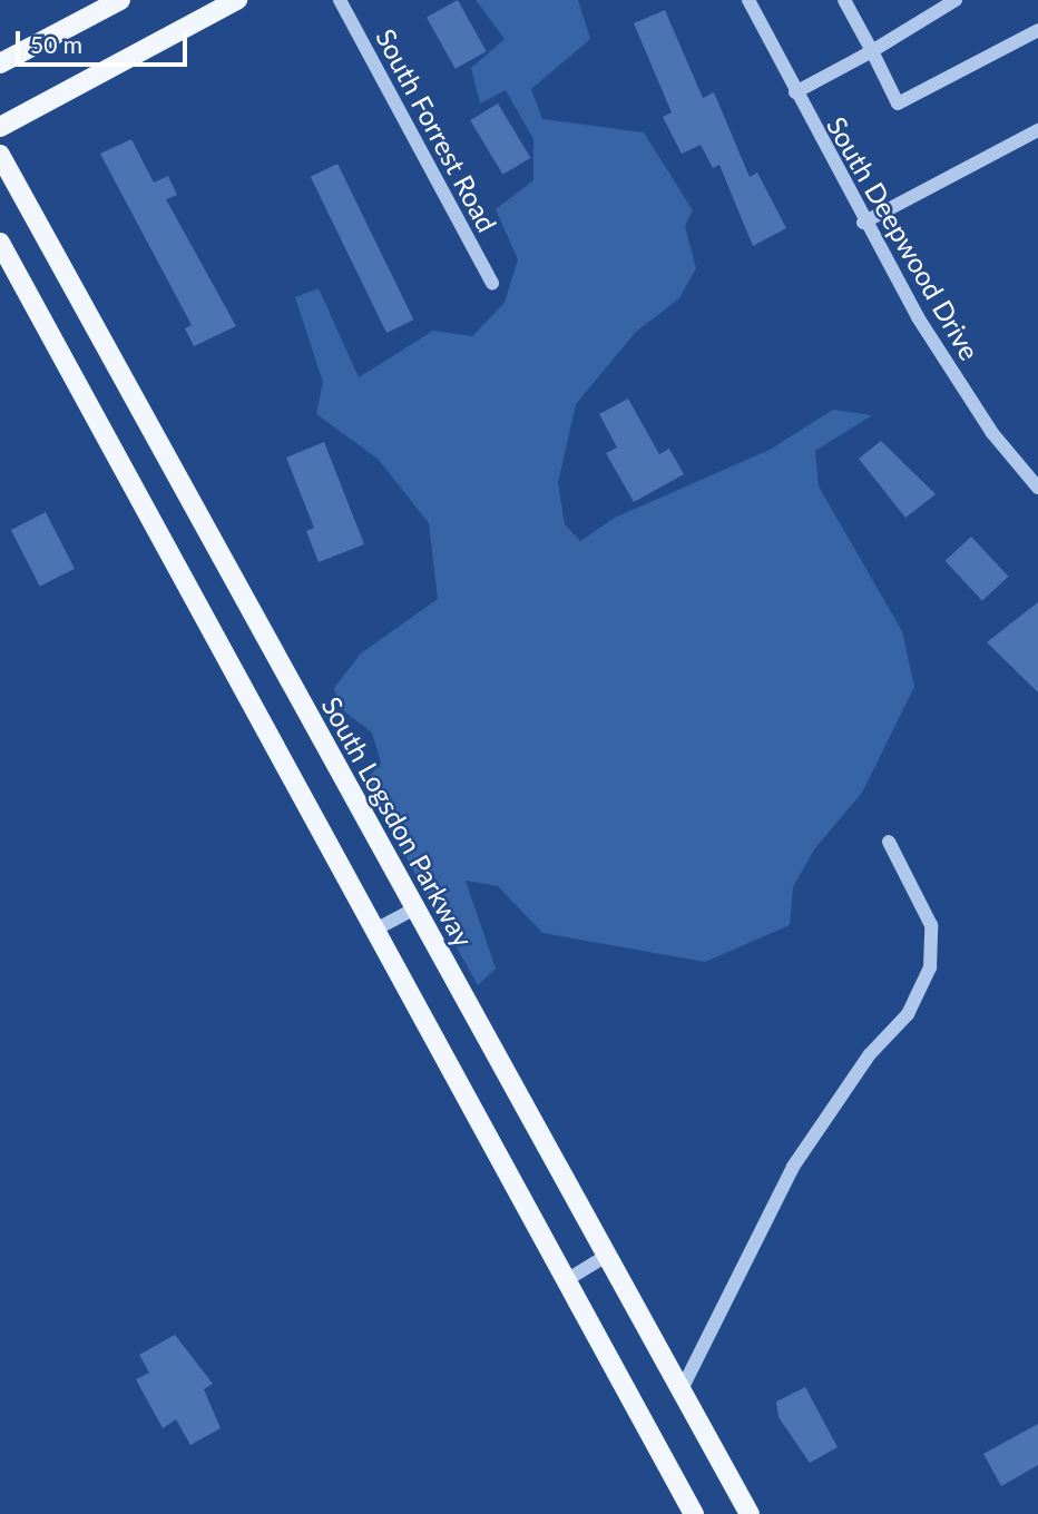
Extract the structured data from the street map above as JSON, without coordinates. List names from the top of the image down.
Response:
{
  "streets": {
    "main road": ["South Logsdon Parkway"],
    "street": ["South Forrest Road", "South Deepwood Drive"]
  },
  "scale_bar": "50 m"
}
